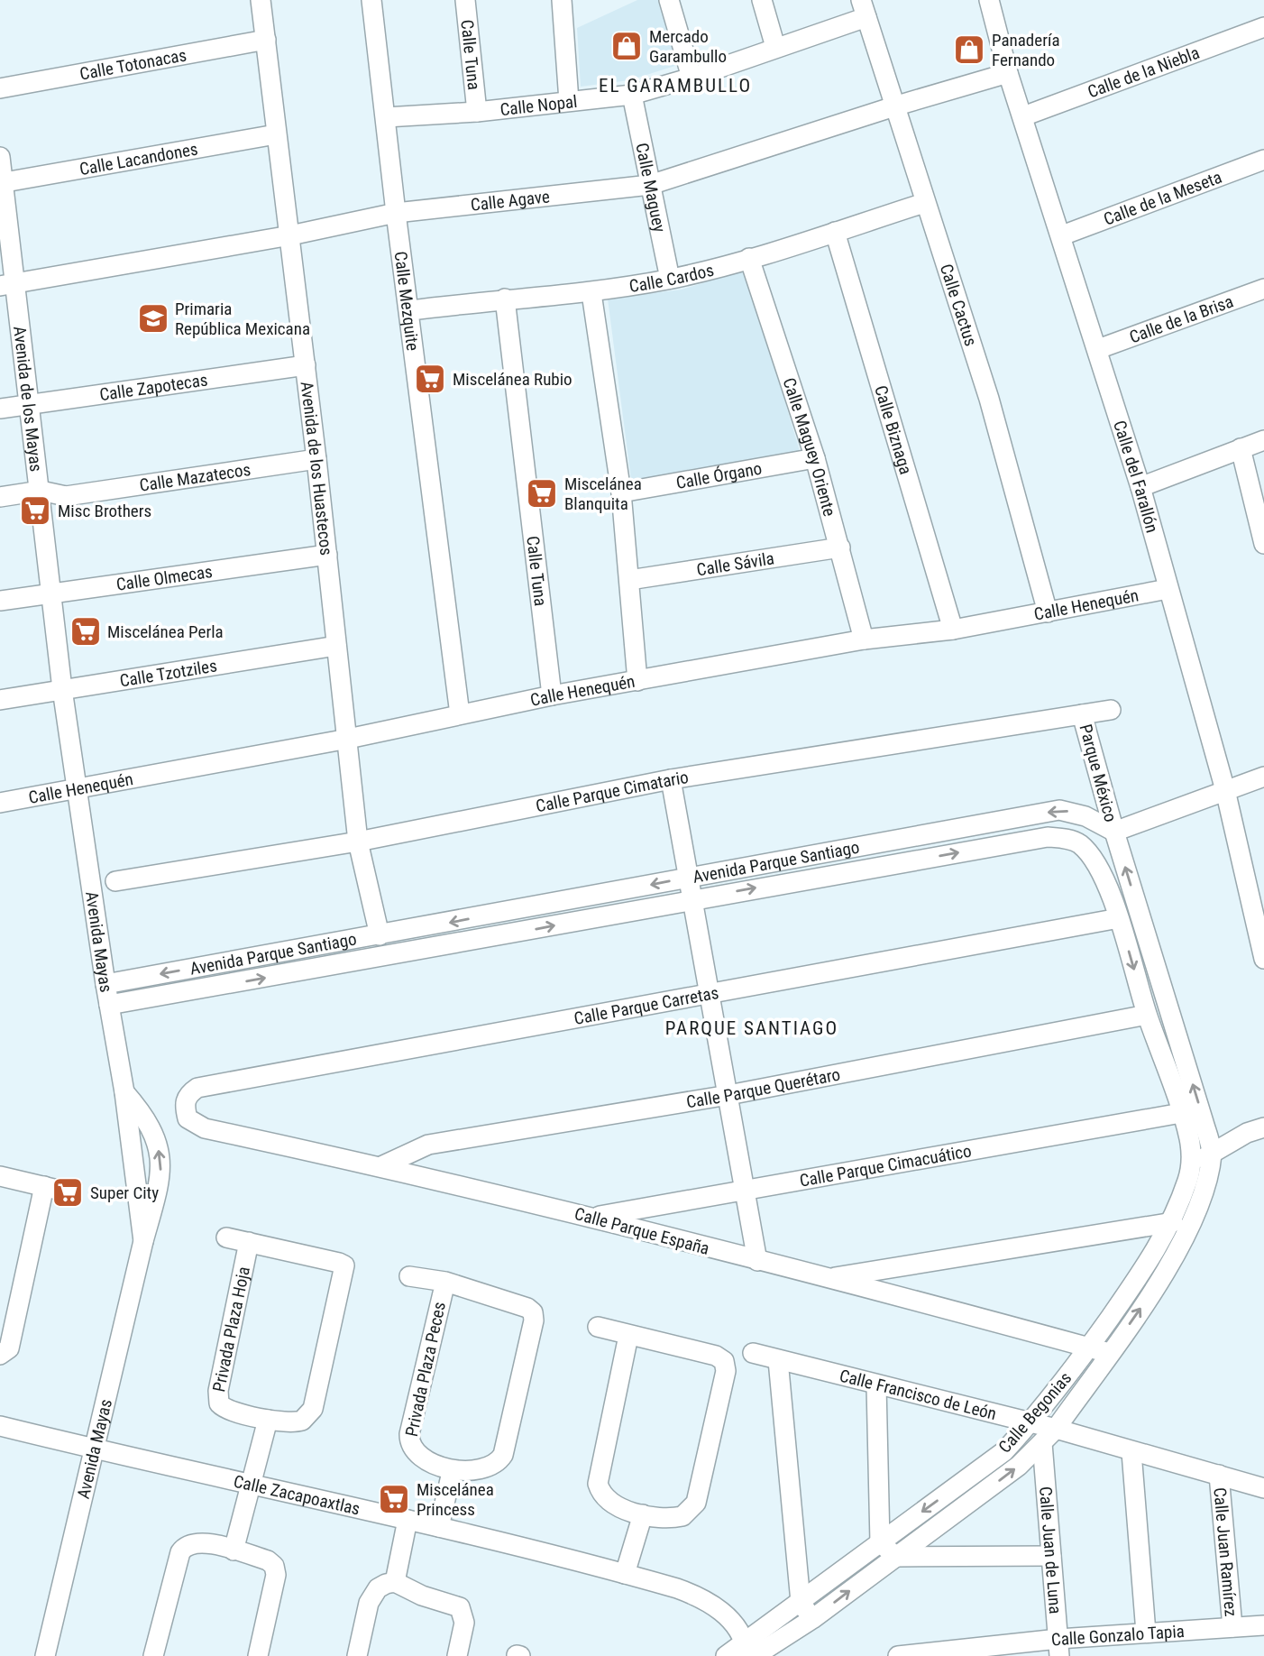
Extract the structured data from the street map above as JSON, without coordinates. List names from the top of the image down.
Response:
{
  "streets": {
    "street": [
      "Calle Tuna",
      "Calle Totonacas",
      "Calle de la Niebla",
      "Calle Nopal",
      "Calle Lacandones",
      "Calle Maguey",
      "Calle de la Meseta",
      "Calle Agave",
      "Calle Cardos",
      "Calle Mezquite",
      "Calle Cactus",
      "Calle de la Brisa",
      "Calle Zapotecas",
      "Avenida de los Mayas",
      "Calle Biznaga",
      "Calle Maguey Oriente",
      "Avenida de los Huastecos",
      "Calle Órgano",
      "Calle Mazatecos",
      "Calle del Farallón",
      "Calle Sávila",
      "Calle Olmecas",
      "Calle Henequén",
      "Calle Tzotziles",
      "Parque México",
      "Calle Parque Cimatario",
      "Avenida Parque Santiago",
      "Avenida Mayas",
      "Calle Parque Carretas",
      "Calle Parque Querétaro",
      "Calle Parque Cimacuático",
      "Calle Parque España",
      "Privada Plaza Hoja",
      "Privada Plaza Peces",
      "Calle Francisco de León",
      "Calle Begonias",
      "Calle Zacapoaxtlas",
      "Calle Juan de Luna",
      "Calle Juan Ramírez",
      "Calle Gonzalo Tapia"
    ]
  },
  "crossings": [
    ["Calle Tuna", "Calle Nopal"],
    ["Calle Tuna", "Calle Cardos"],
    ["Calle Tuna", "Calle Henequén"],
    ["Calle Totonacas", "Avenida de los Huastecos"],
    ["Calle de la Niebla", "Calle del Farallón"],
    ["Calle Nopal", "Calle Maguey"],
    ["Calle Nopal", "Calle Mezquite"],
    ["Calle Nopal", "Calle Cactus"],
    ["Calle Lacandones", "Avenida de los Mayas"],
    ["Calle Lacandones", "Avenida de los Huastecos"],
    ["Calle Maguey", "Calle Agave"],
    ["Calle Maguey", "Calle Cardos"],
    ["Calle de la Meseta", "Calle del Farallón"],
    ["Calle Agave", "Calle Mezquite"],
    ["Calle Agave", "Calle Cactus"],
    ["Calle Agave", "Avenida de los Mayas"],
    ["Calle Agave", "Avenida de los Huastecos"],
    ["Calle Agave", "Calle del Farallón"],
    ["Calle Cardos", "Calle Mezquite"],
    ["Calle Cardos", "Calle Cactus"],
    ["Calle Cardos", "Calle Biznaga"],
    ["Calle Cardos", "Calle Maguey Oriente"],
    ["Calle Mezquite", "Calle Henequén"],
    ["Calle Cactus", "Calle Henequén"],
    ["Calle de la Brisa", "Calle del Farallón"],
    ["Calle Zapotecas", "Avenida de los Mayas"],
    ["Calle Zapotecas", "Avenida de los Huastecos"],
    ["Avenida de los Mayas", "Calle Mazatecos"],
    ["Avenida de los Mayas", "Calle Olmecas"],
    ["Avenida de los Mayas", "Calle Henequén"],
    ["Avenida de los Mayas", "Calle Tzotziles"],
    ["Avenida de los Mayas", "Avenida Mayas"],
    ["Calle Biznaga", "Calle Henequén"],
    ["Calle Maguey Oriente", "Calle Órgano"],
    ["Calle Maguey Oriente", "Calle Sávila"],
    ["Calle Maguey Oriente", "Calle Henequén"],
    ["Avenida de los Huastecos", "Calle Mazatecos"],
    ["Avenida de los Huastecos", "Calle Olmecas"],
    ["Avenida de los Huastecos", "Calle Henequén"],
    ["Avenida de los Huastecos", "Calle Tzotziles"],
    ["Avenida de los Huastecos", "Calle Parque Cimatario"],
    ["Avenida de los Huastecos", "Avenida Parque Santiago"],
    ["Calle del Farallón", "Calle Henequén"],
    ["Calle Henequén", "Avenida Mayas"],
    ["Parque México", "Calle Parque Cimatario"],
    ["Parque México", "Avenida Parque Santiago"],
    ["Avenida Parque Santiago", "Avenida Mayas"],
    ["Avenida Parque Santiago", "Calle Parque Carretas"],
    ["Avenida Parque Santiago", "Calle Parque Querétaro"],
    ["Avenida Parque Santiago", "Calle Parque Cimacuático"],
    ["Avenida Parque Santiago", "Calle Begonias"],
    ["Avenida Mayas", "Calle Zacapoaxtlas"],
    ["Calle Parque Carretas", "Calle Parque España"],
    ["Calle Parque Querétaro", "Calle Parque España"],
    ["Calle Parque Cimacuático", "Calle Parque España"],
    ["Calle Parque España", "Calle Begonias"],
    ["Calle Francisco de León", "Calle Begonias"],
    ["Calle Francisco de León", "Calle Juan Ramírez"],
    ["Calle Begonias", "Calle Zacapoaxtlas"],
    ["Calle Begonias", "Calle Juan de Luna"],
    ["Calle Juan de Luna", "Calle Gonzalo Tapia"],
    ["Calle Juan Ramírez", "Calle Gonzalo Tapia"]
  ],
  "districts": ["EL GARAMBULLO", "PARQUE SANTIAGO"],
  "places": {
    "shop": ["Mercado Garambullo", "Panadería Fernando"],
    "school or university": ["Primaria República Mexicana"],
    "supermarket": [
      "Miscelánea Rubio",
      "Miscelánea Blanquita",
      "Misc Brothers",
      "Miscelánea Perla",
      "Super City",
      "Miscelánea Princess"
    ]
  }
}
